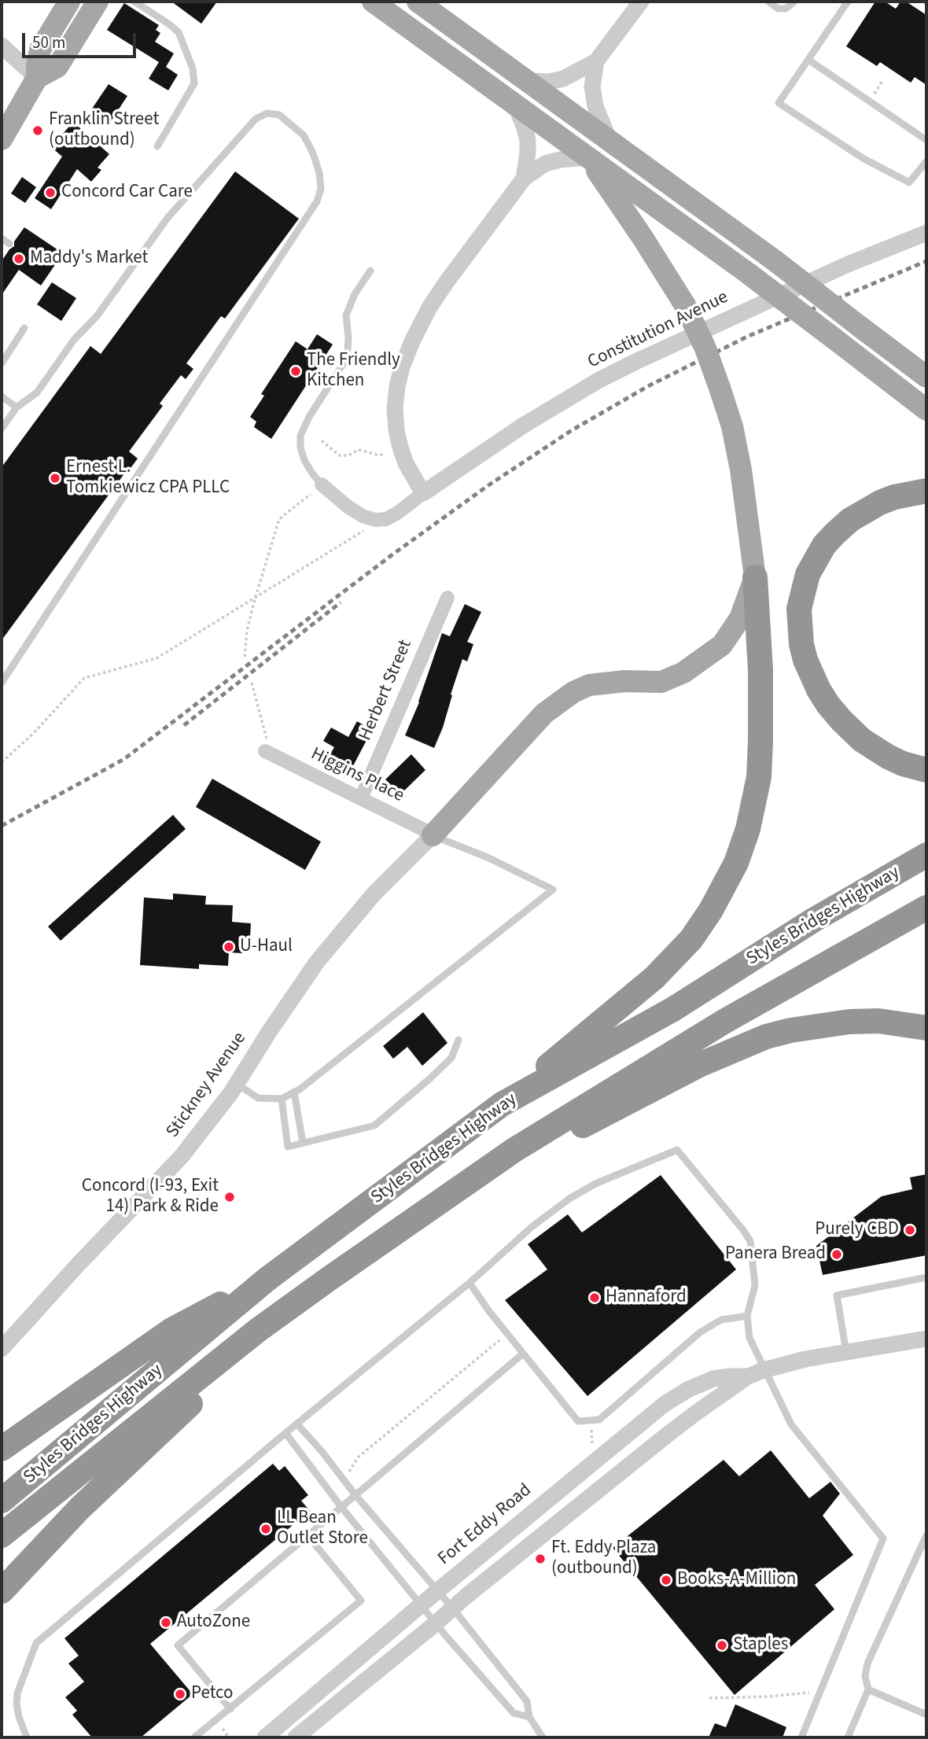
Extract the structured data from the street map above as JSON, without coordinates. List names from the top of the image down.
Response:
{
  "streets": {
    "highway": ["Styles Bridges Highway"],
    "street": [
      "Constitution Avenue",
      "Herbert Street",
      "Higgins Place",
      "Stickney Avenue",
      "Fort Eddy Road"
    ]
  },
  "crossings": [
    ["Herbert Street", "Higgins Place"],
    ["Higgins Place", "Stickney Avenue"]
  ],
  "places": [
    "Franklin Street (outbound)",
    "Concord Car Care",
    "Maddy's Market",
    "The Friendly Kitchen",
    "Ernest L. Tomkiewicz CPA PLLC",
    "U-Haul",
    "Concord (I-93, Exit 14) Park & Ride",
    "Purely CBD",
    "Panera Bread",
    "Hannaford",
    "LL Bean Outlet Store",
    "Ft. Eddy Plaza (outbound)",
    "Books-A-Million",
    "AutoZone",
    "Staples",
    "Petco"
  ],
  "scale_bar": "50 m"
}
